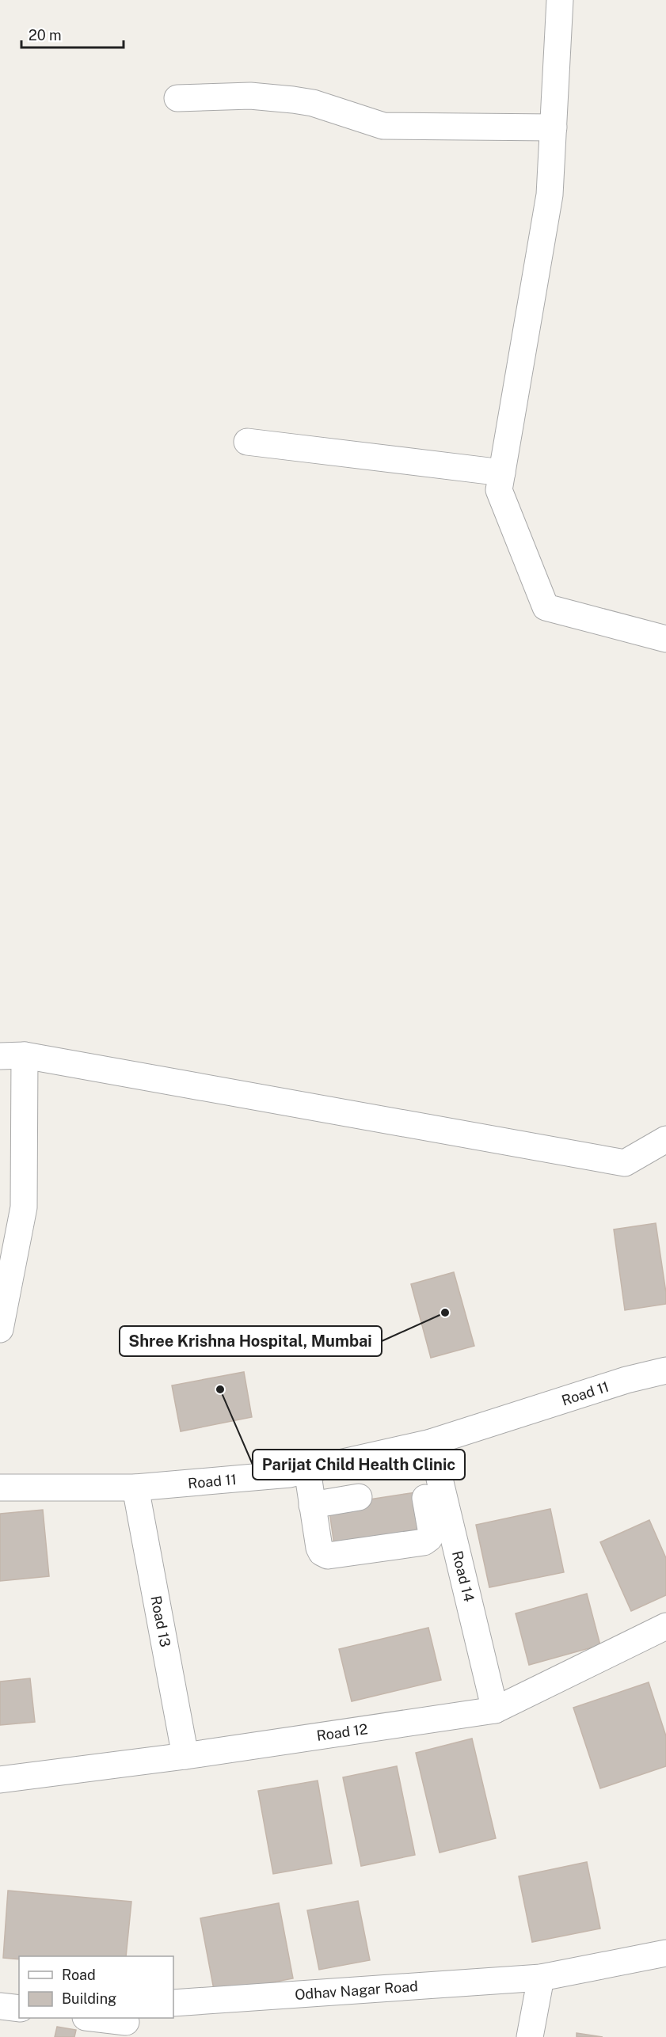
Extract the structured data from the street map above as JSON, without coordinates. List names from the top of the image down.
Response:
{
  "streets": {
    "street": [
      "Road 11",
      "Road 14",
      "Road 13",
      "Road 12",
      "Odhav Nagar Road"
    ]
  },
  "crossings": [
    ["Road 11", "Road 14"],
    ["Road 11", "Road 13"],
    ["Road 14", "Road 12"],
    ["Road 13", "Road 12"]
  ],
  "places": ["Shree Krishna Hospital, Mumbai", "Parijat Child Health Clinic"],
  "legend": ["Road", "Building"],
  "scale_bar": "20 m"
}
